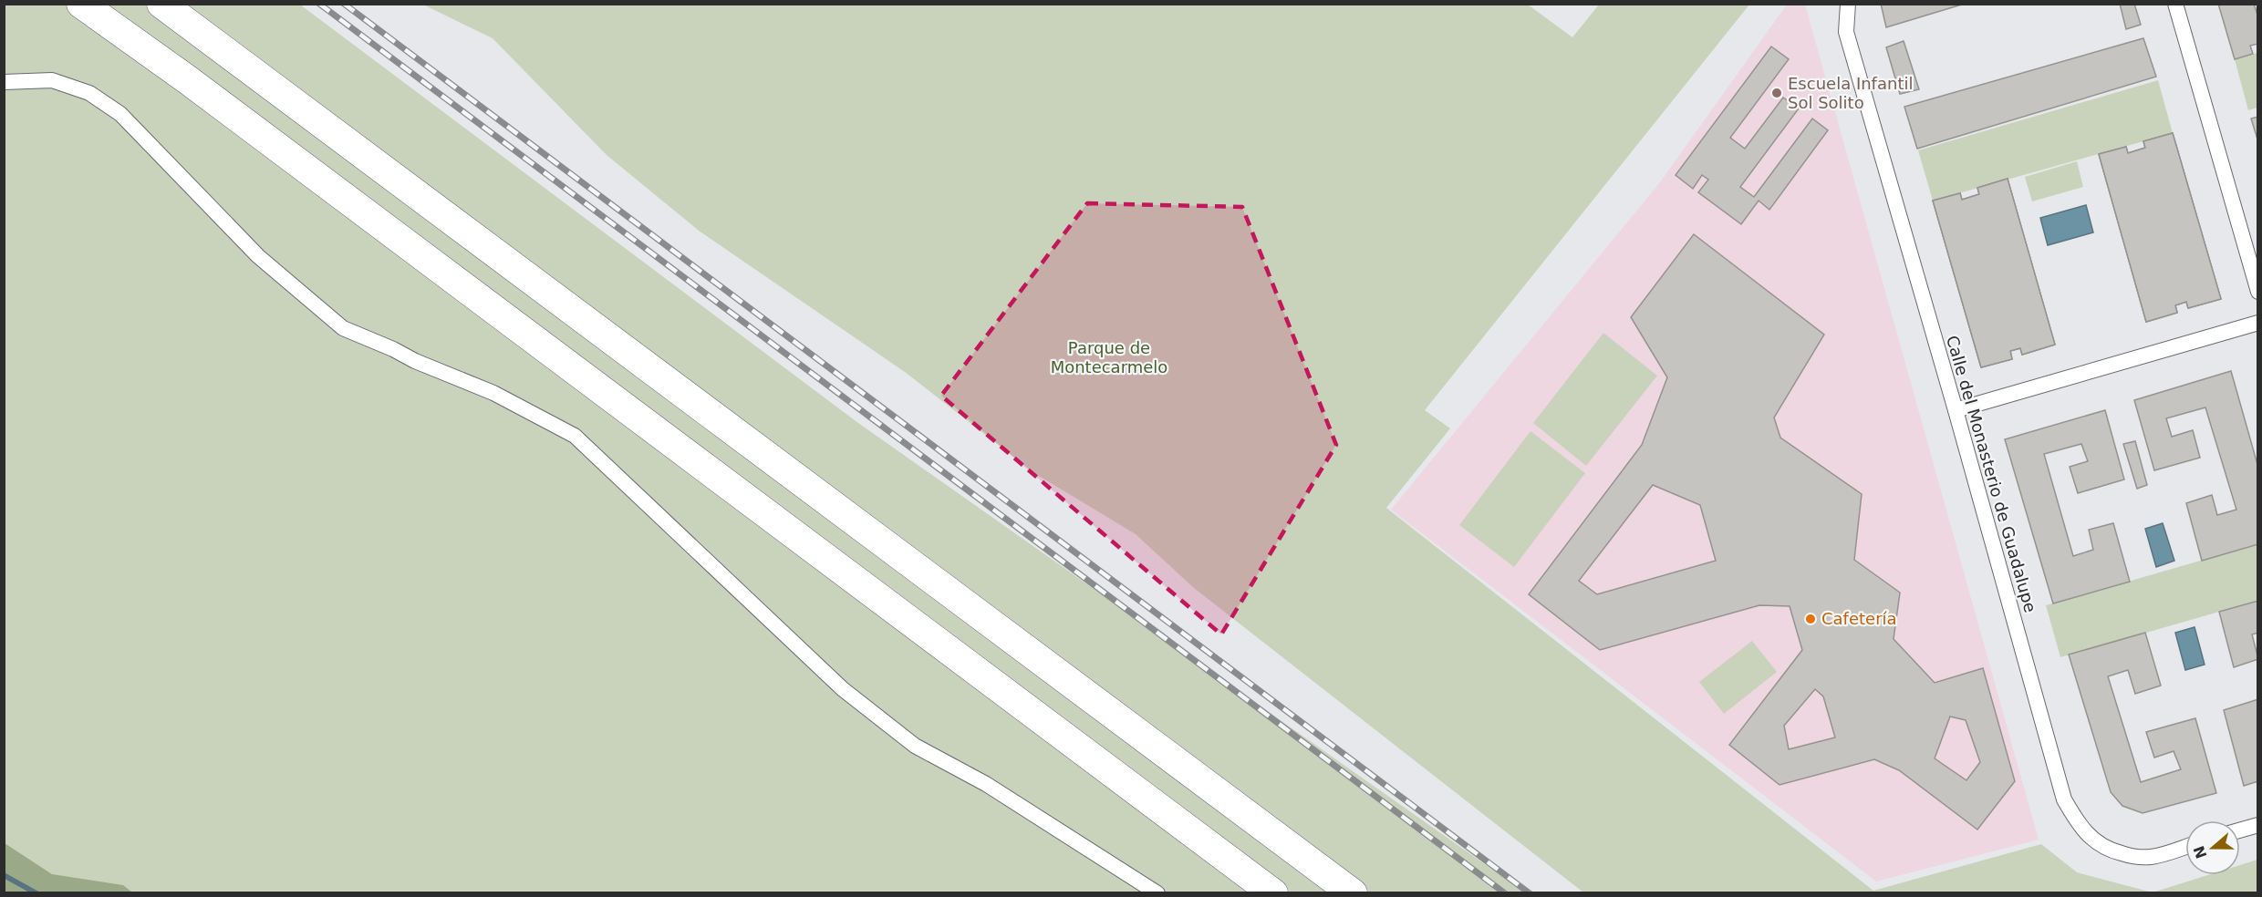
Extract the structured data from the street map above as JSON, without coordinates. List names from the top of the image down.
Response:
{
  "streets": {
    "street": ["Calle del Monasterio de Guadalupe"]
  },
  "parks": ["Parque de Montecarmelo"],
  "places": ["Escuela Infantil Sol Solito", "Cafetería"],
  "north": "left"
}
